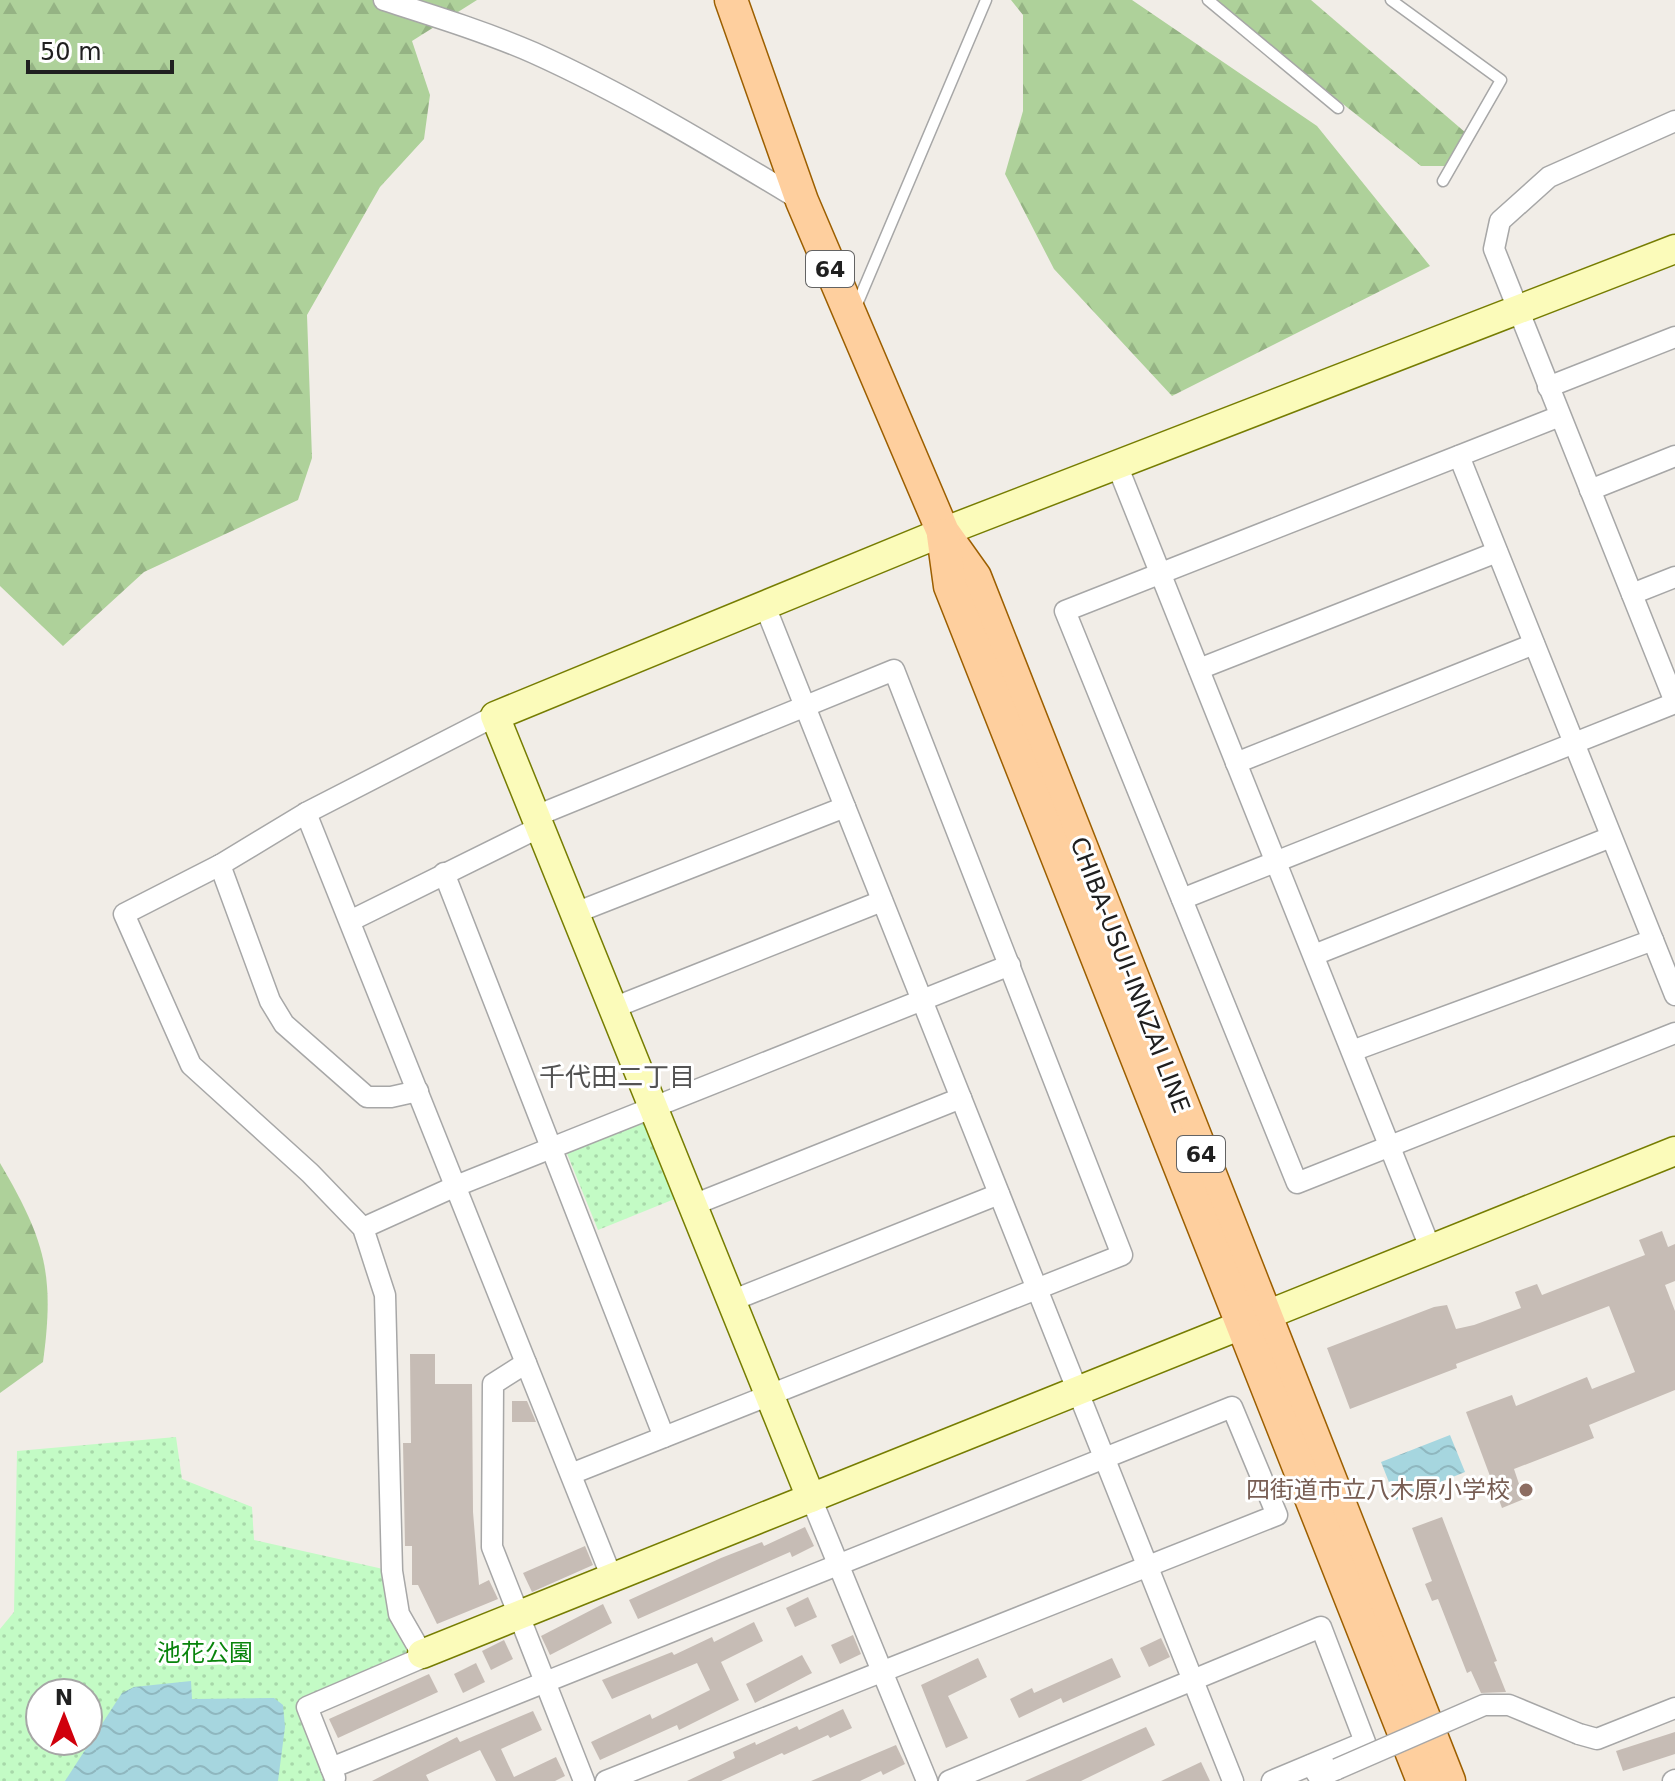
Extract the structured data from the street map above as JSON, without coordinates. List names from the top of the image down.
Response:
{
  "streets": {
    "main road": ["64", "CHIBA-USUI-INNZAI LINE"]
  },
  "districts": ["千代田二丁目"],
  "parks": ["池花公園"],
  "places": ["四街道市立八木原小学校"],
  "scale_bar": "50 m",
  "north": "top"
}
